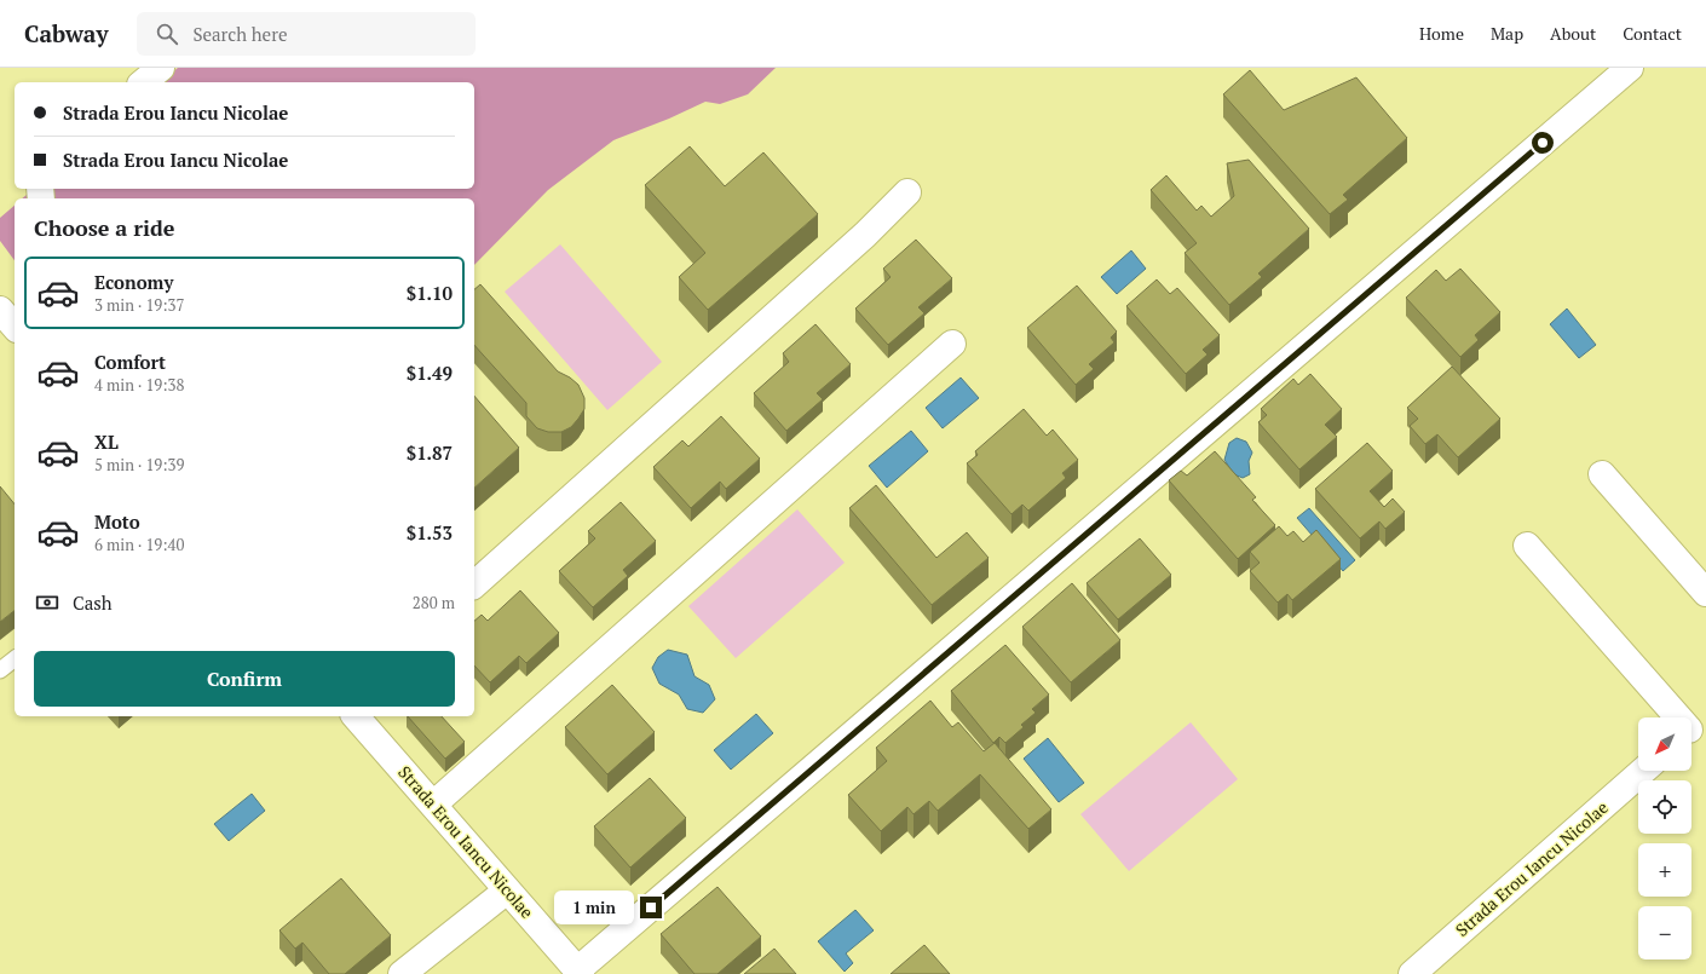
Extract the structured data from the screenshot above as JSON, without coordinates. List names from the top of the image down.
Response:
{
  "streets": {
    "street": ["Strada Erou Iancu Nicolae"]
  },
  "north": "bottom left",
  "page": {
    "header": "Cabway",
    "search": "Search here",
    "nav": [
      "Home",
      "Map",
      "About",
      "Contact"
    ],
    "banner": ["Strada Erou Iancu Nicolae", "Strada Erou Iancu Nicolae"],
    "heading": "Choose a ride",
    "list": [
      {
        "name": "Economy",
        "note": "3 min · 19:37",
        "value": "$1.10"
      },
      {
        "name": "Comfort",
        "note": "4 min · 19:38",
        "value": "$1.49"
      },
      {
        "name": "XL",
        "note": "5 min · 19:39",
        "value": "$1.87"
      },
      {
        "name": "Moto",
        "note": "6 min · 19:40",
        "value": "$1.53"
      }
    ],
    "pay": ["Cash", "280 m"],
    "buttons": "Confirm",
    "map_buttons": ["+", "−"],
    "bubble": "1 min"
  }
}
